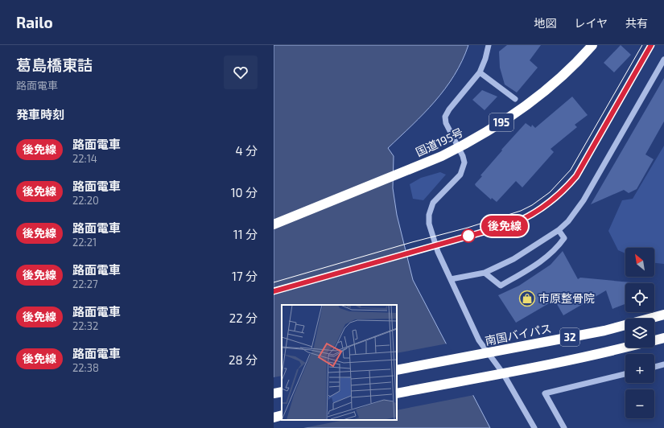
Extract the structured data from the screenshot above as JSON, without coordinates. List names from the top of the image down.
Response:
{
  "streets": {
    "highway": [
      "195",
      "国道195号",
      "南国バイパス",
      "32"
    ]
  },
  "places": {
    "shop": ["市原整骨院"]
  },
  "lines": ["tram line 後免線"],
  "north": "top left",
  "page": {
    "header": "Railo",
    "nav": ["地図", "レイヤ", "共有"],
    "heading": [
      ["葛島橋東詰", "路面電車"],
      "発車時刻"
    ],
    "on_map": "後免線",
    "list": [
      {
        "mark": "後免線",
        "name": "路面電車",
        "note": "22:14",
        "value": "4 分"
      },
      {
        "mark": "後免線",
        "name": "路面電車",
        "note": "22:20",
        "value": "10 分"
      },
      {
        "mark": "後免線",
        "name": "路面電車",
        "note": "22:21",
        "value": "11 分"
      },
      {
        "mark": "後免線",
        "name": "路面電車",
        "note": "22:27",
        "value": "17 分"
      },
      {
        "mark": "後免線",
        "name": "路面電車",
        "note": "22:32",
        "value": "22 分"
      },
      {
        "mark": "後免線",
        "name": "路面電車",
        "note": "22:38",
        "value": "28 分"
      }
    ],
    "map_buttons": ["+", "−"]
  }
}
